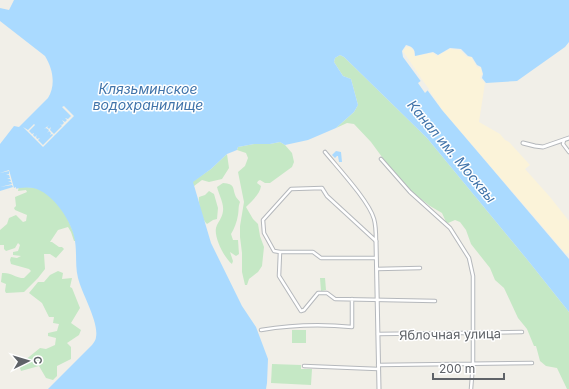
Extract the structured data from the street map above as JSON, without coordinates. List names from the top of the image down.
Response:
{
  "streets": {
    "street": ["Яблочная улица"]
  },
  "water": ["Клязьминское водохранилище", "Канал им. Москвы"],
  "scale_bar": "200 m",
  "north": "right"
}
